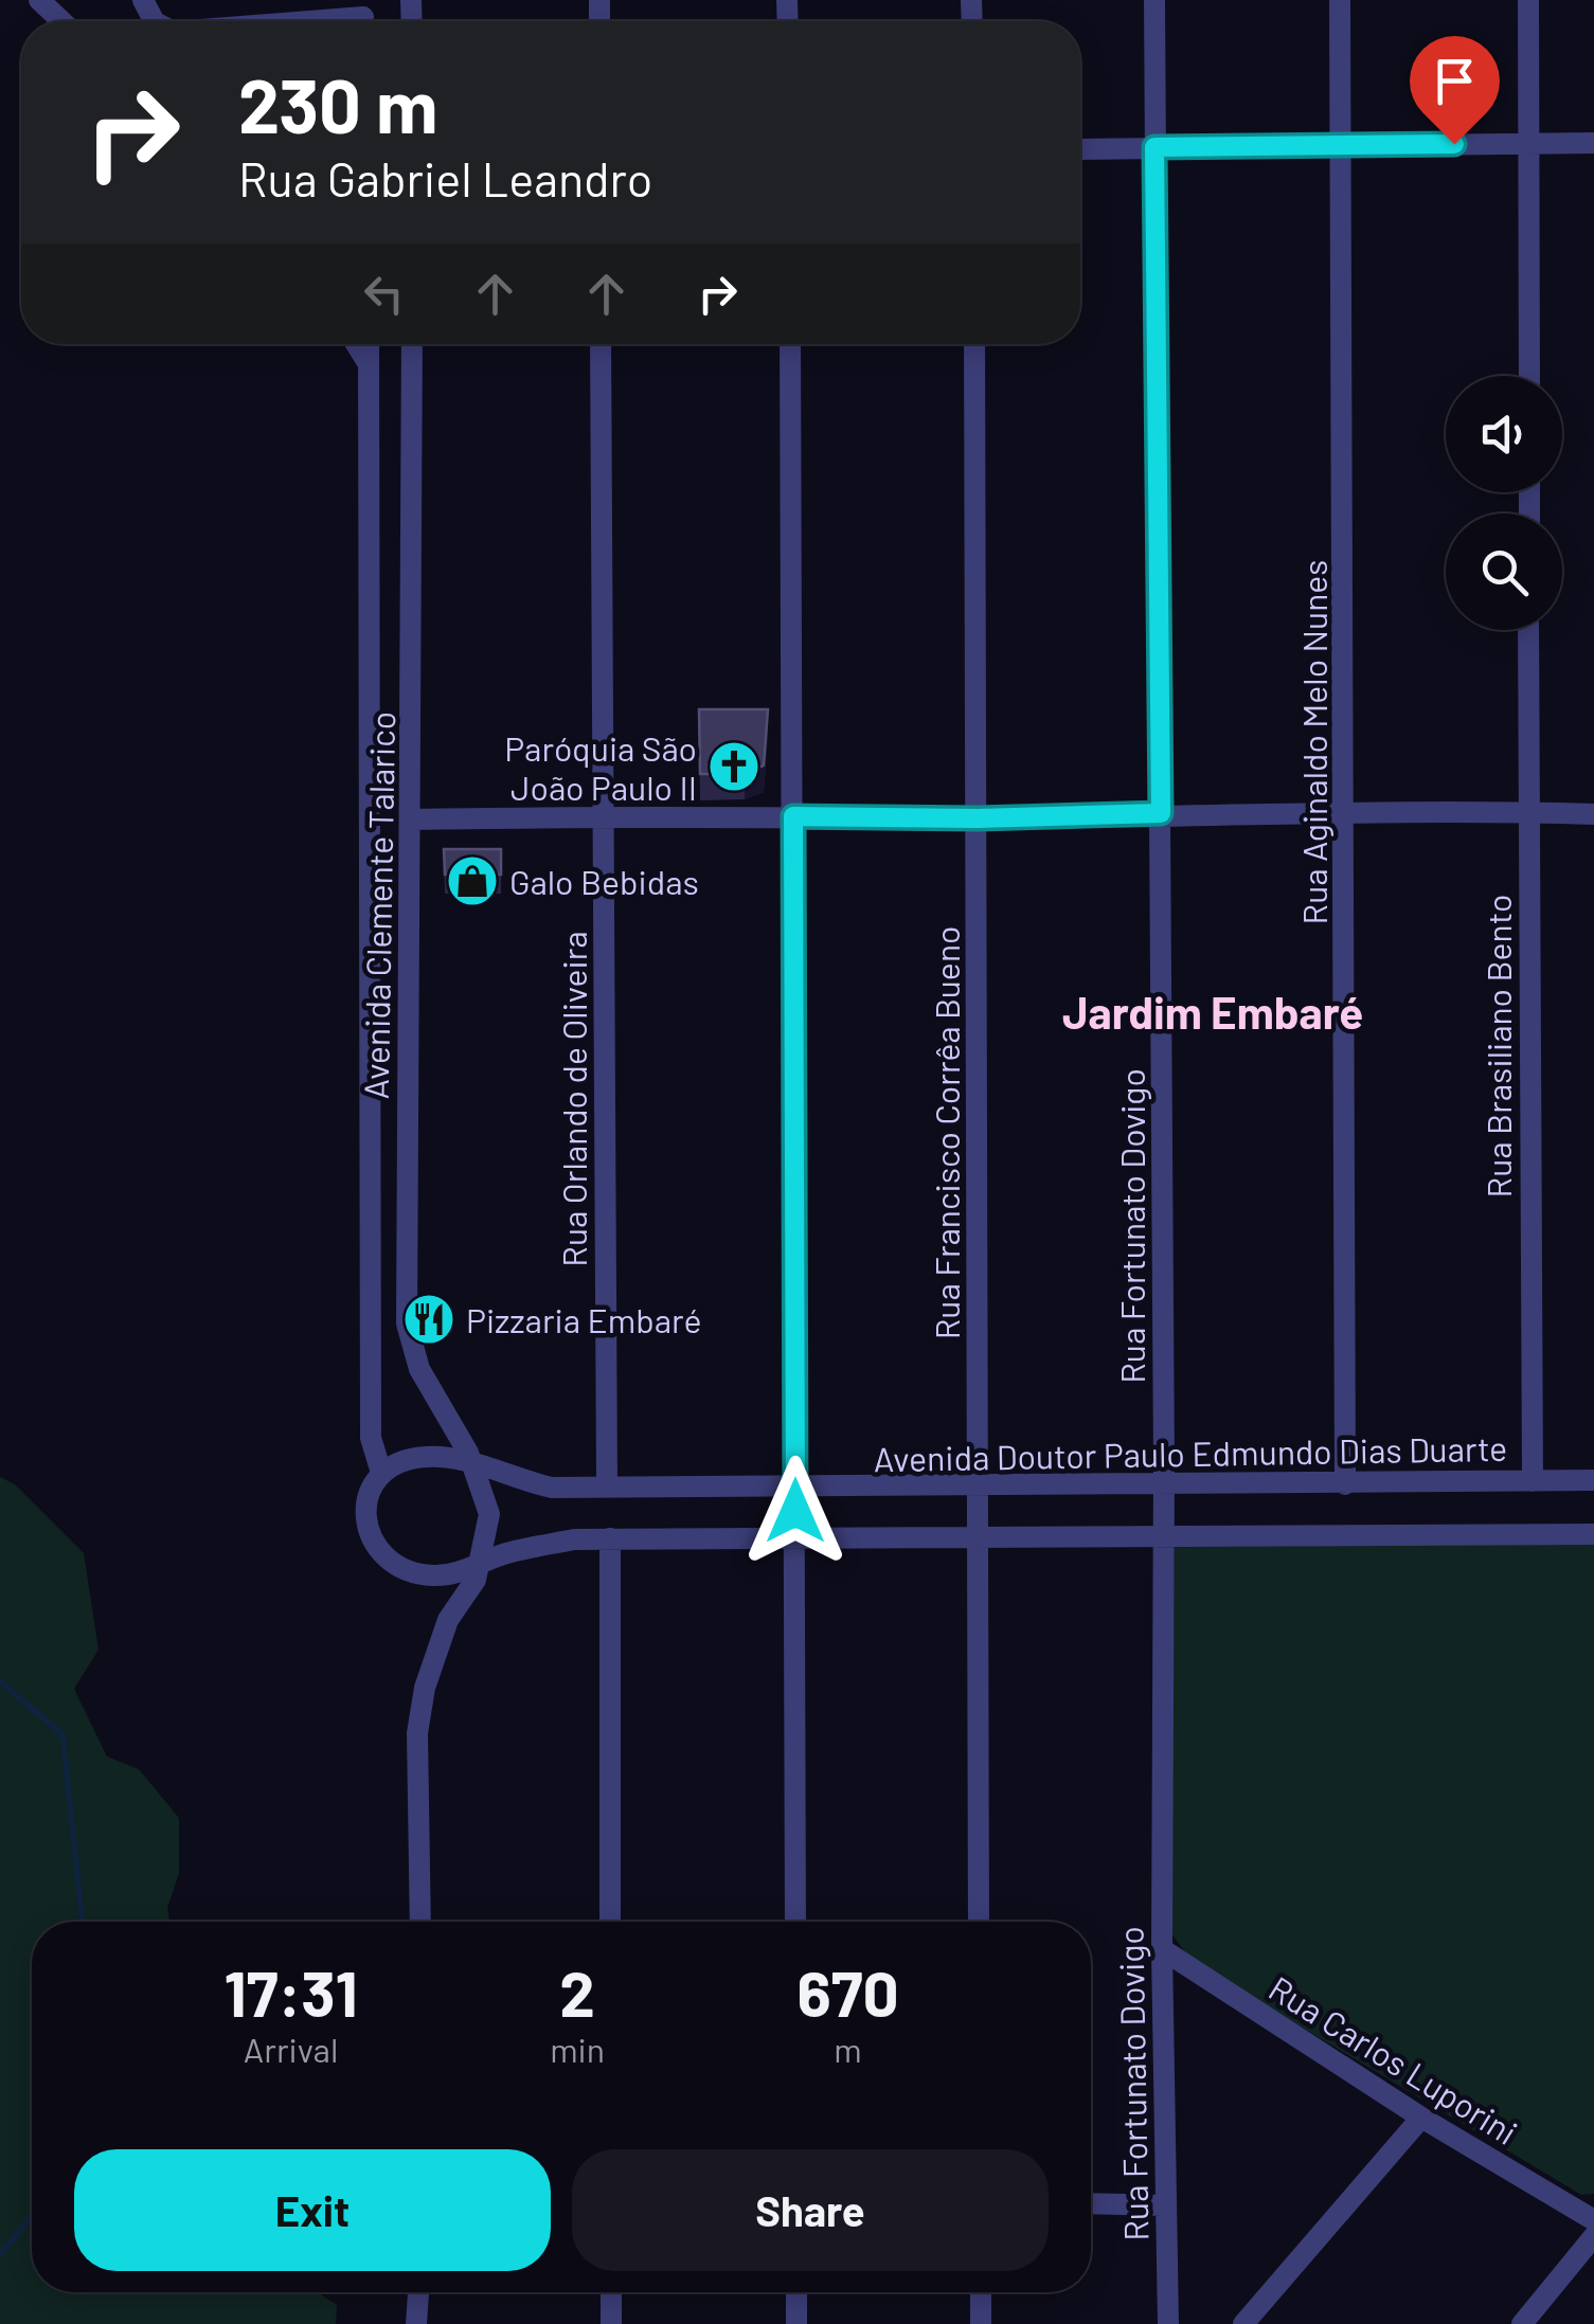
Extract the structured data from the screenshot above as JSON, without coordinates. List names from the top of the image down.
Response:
{
  "streets": {
    "street": [
      "Rua Aginaldo Melo Nunes",
      "Avenida Clemente Talarico",
      "Rua Brasiliano Bento",
      "Rua Orlando de Oliveira",
      "Rua Francisco Corrêa Bueno",
      "Rua Fortunato Dovigo",
      "Avenida Doutor Paulo Edmundo Dias Duarte",
      "Rua Carlos Luporini"
    ]
  },
  "crossings": [
    ["Rua Aginaldo Melo Nunes", "Avenida Doutor Paulo Edmundo Dias Duarte"],
    ["Avenida Clemente Talarico", "Avenida Doutor Paulo Edmundo Dias Duarte"],
    ["Rua Brasiliano Bento", "Avenida Doutor Paulo Edmundo Dias Duarte"],
    ["Rua Orlando de Oliveira", "Avenida Doutor Paulo Edmundo Dias Duarte"],
    ["Rua Francisco Corrêa Bueno", "Avenida Doutor Paulo Edmundo Dias Duarte"],
    ["Rua Fortunato Dovigo", "Avenida Doutor Paulo Edmundo Dias Duarte"],
    ["Rua Fortunato Dovigo", "Rua Carlos Luporini"]
  ],
  "districts": ["Jardim Embaré"],
  "places": {
    "church": ["Paróquia São João Paulo II"],
    "shop": ["Galo Bebidas"],
    "restaurant": ["Pizzaria Embaré"]
  },
  "page": {
    "turn": ["230 m", "Rua Gabriel Leandro"],
    "eta": [
      "17:31",
      "Arrival",
      "2",
      "min",
      "670",
      "m"
    ],
    "buttons": ["Exit", "Share"]
  }
}
